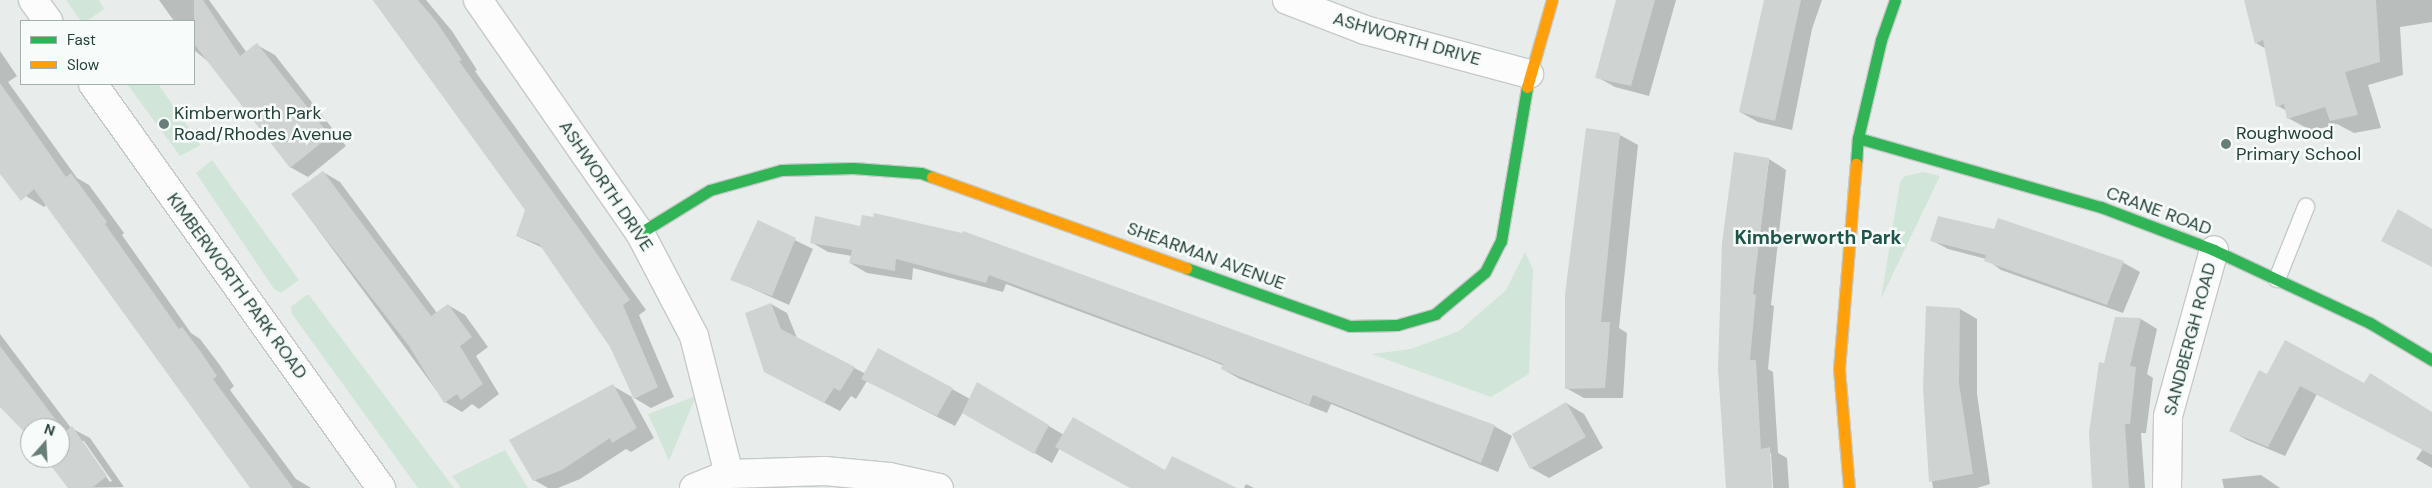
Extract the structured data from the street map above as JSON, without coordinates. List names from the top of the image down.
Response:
{
  "streets": {
    "street": [
      "ASHWORTH DRIVE",
      "CRANE ROAD",
      "SHEARMAN AVENUE",
      "KIMBERWORTH PARK ROAD",
      "SANDBERGH ROAD"
    ]
  },
  "crossings": [
    ["ASHWORTH DRIVE", "SHEARMAN AVENUE"],
    ["CRANE ROAD", "SANDBERGH ROAD"]
  ],
  "districts": ["Kimberworth Park"],
  "places": ["Kimberworth Park Road/Rhodes Avenue", "Roughwood Primary School"],
  "legend": ["Fast", "Slow"],
  "north": "top"
}
